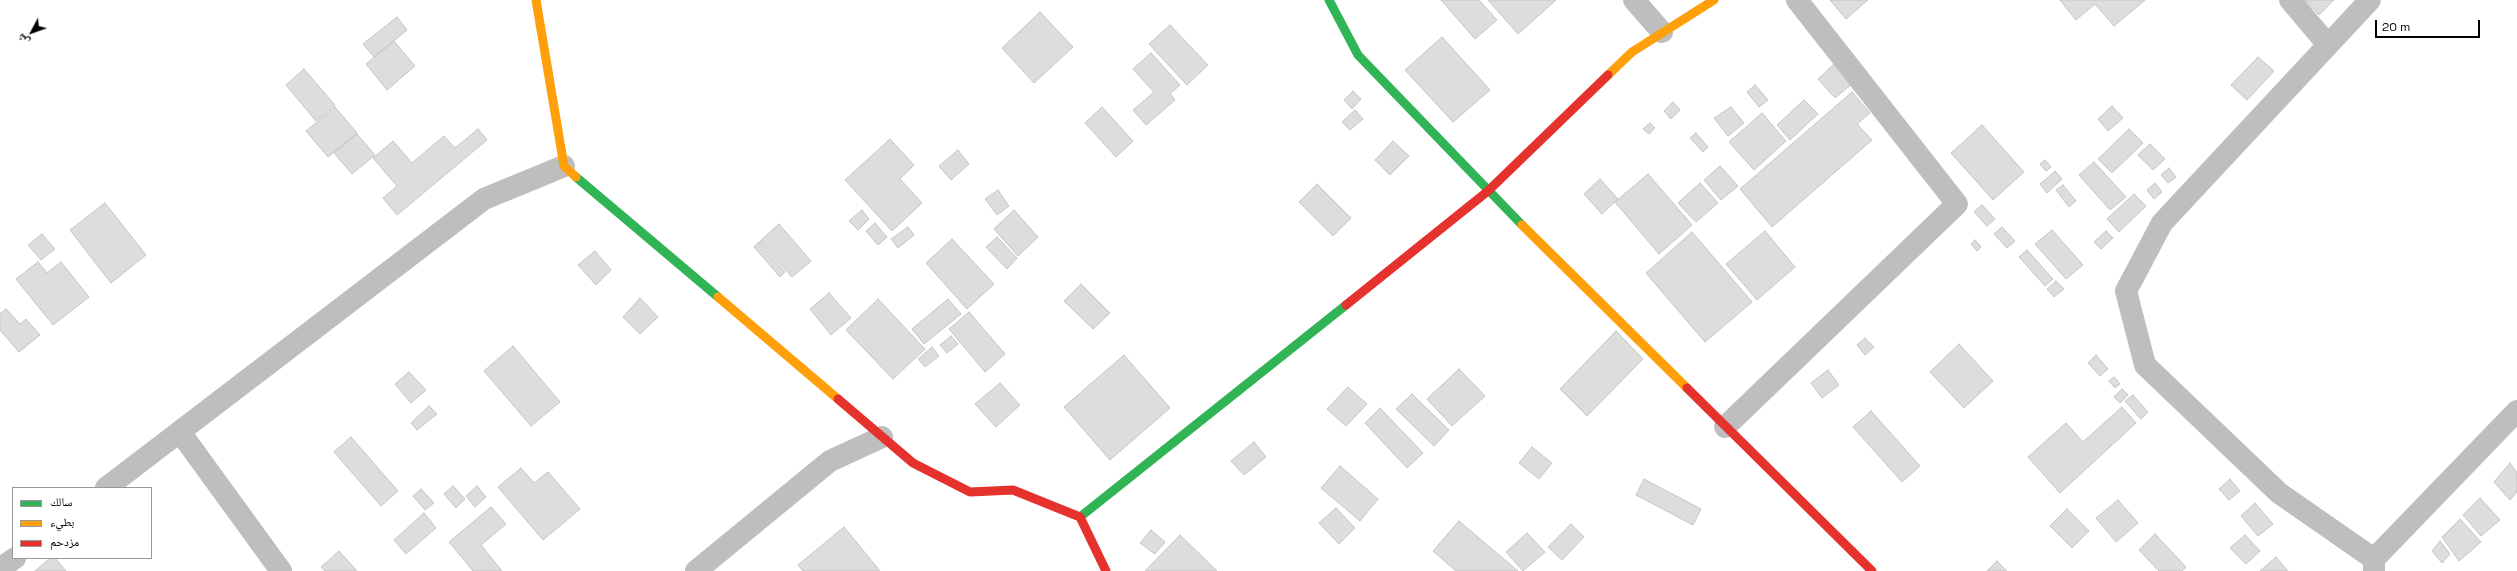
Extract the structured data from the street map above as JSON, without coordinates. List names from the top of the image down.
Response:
{
  "legend": ["سالك", "بطيء", "مزدحم"],
  "scale_bar": "20 m",
  "north": "bottom left"
}
